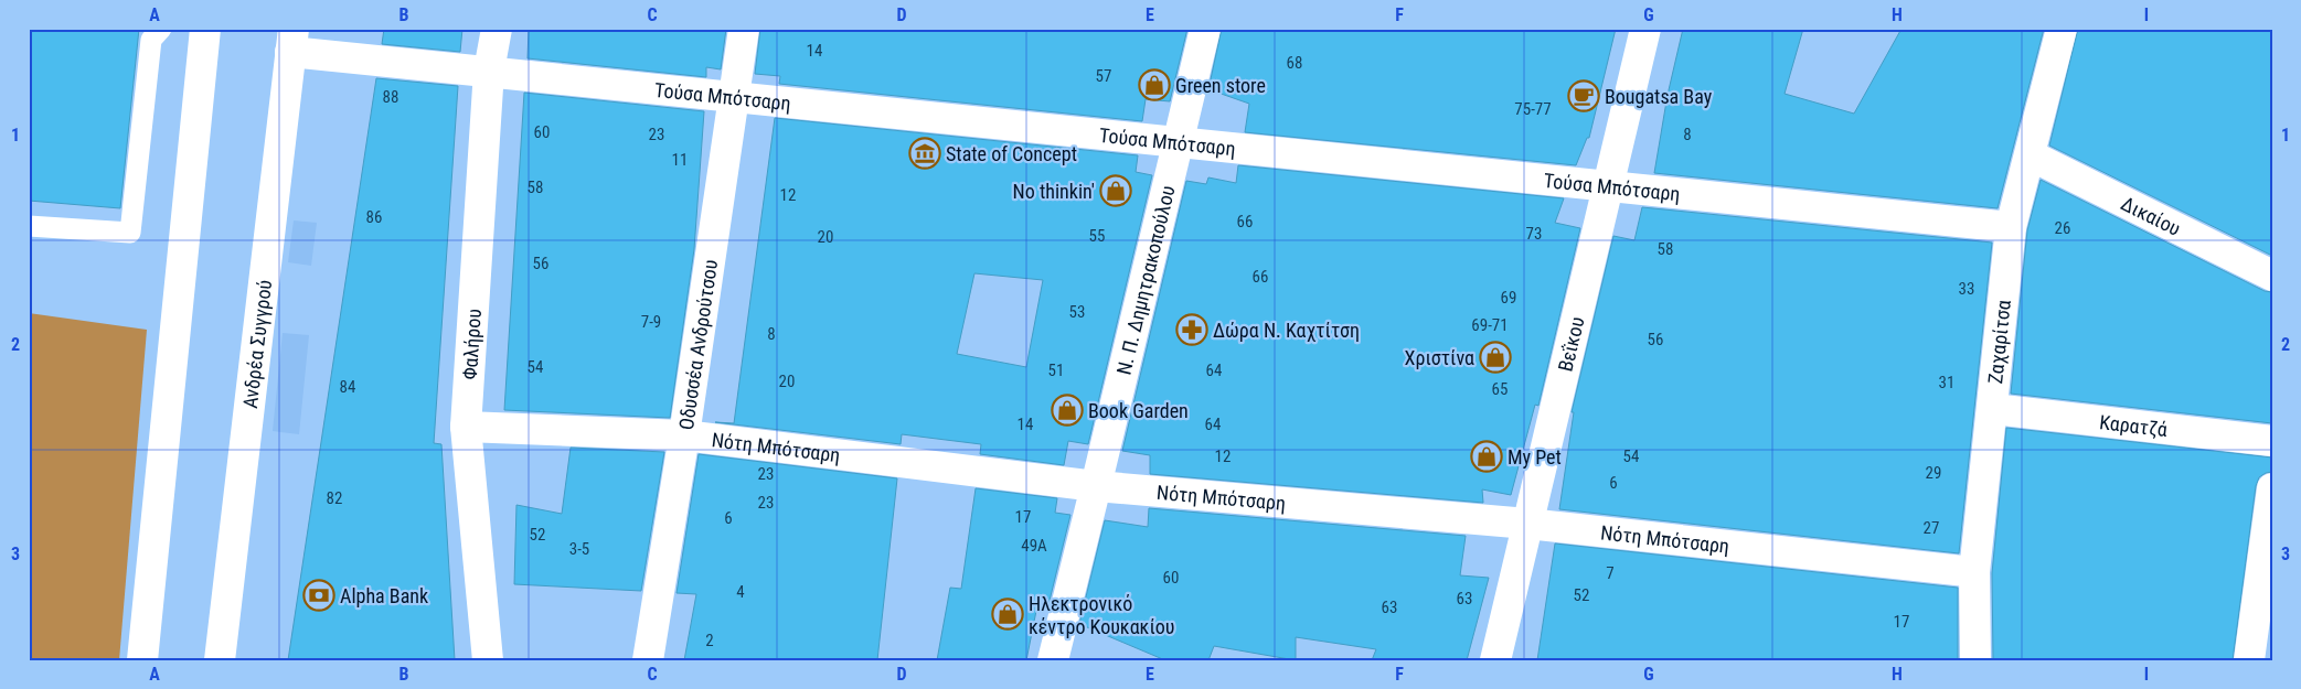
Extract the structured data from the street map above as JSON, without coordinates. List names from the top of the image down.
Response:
{
  "streets": {
    "main road": [
      "Τούσα Μπότσαρη",
      "Δικαίου",
      "Ν. Π. Δημητρακοπούλου",
      "Ζαχαρίτσα",
      "Φαλήρου",
      "Ανδρέα Συγγρού",
      "Οδυσσέα Ανδρούτσου",
      "Βεΐκου",
      "Καρατζά",
      "Νότη Μπότσαρη"
    ]
  },
  "crossings": [
    ["Τούσα Μπότσαρη", "Ν. Π. Δημητρακοπούλου"],
    ["Τούσα Μπότσαρη", "Ζαχαρίτσα"],
    ["Τούσα Μπότσαρη", "Φαλήρου"],
    ["Τούσα Μπότσαρη", "Ανδρέα Συγγρού"],
    ["Τούσα Μπότσαρη", "Οδυσσέα Ανδρούτσου"],
    ["Τούσα Μπότσαρη", "Βεΐκου"],
    ["Δικαίου", "Ζαχαρίτσα"],
    ["Ν. Π. Δημητρακοπούλου", "Νότη Μπότσαρη"],
    ["Ζαχαρίτσα", "Καρατζά"],
    ["Ζαχαρίτσα", "Νότη Μπότσαρη"],
    ["Φαλήρου", "Νότη Μπότσαρη"],
    ["Οδυσσέα Ανδρούτσου", "Νότη Μπότσαρη"],
    ["Βεΐκου", "Νότη Μπότσαρη"]
  ],
  "places": {
    "shop": [
      "Green store",
      "No thinkin'",
      "Χριστίνα",
      "Book Garden",
      "My Pet",
      "Ηλεκτρονικό κέντρο Κουκακίου"
    ],
    "cafe": ["Bougatsa Bay"],
    "museum": ["State of Concept"],
    "pharmacy": ["Δώρα Ν. Καχτίτση"],
    "bank": ["Alpha Bank"]
  },
  "house_numbers": [
    "14",
    "68",
    "57",
    "88",
    "75-77",
    "60",
    "23",
    "8",
    "11",
    "58",
    "12",
    "86",
    "66",
    "26",
    "73",
    "55",
    "20",
    "58",
    "56",
    "66",
    "33",
    "69",
    "53",
    "7-9",
    "69-71",
    "8",
    "56",
    "54",
    "51",
    "64",
    "20",
    "31",
    "84",
    "65",
    "14",
    "64",
    "12",
    "54",
    "29",
    "23",
    "6",
    "82",
    "23",
    "17",
    "6",
    "27",
    "52",
    "49Α",
    "3-5",
    "7",
    "60",
    "4",
    "52",
    "63",
    "63",
    "17",
    "2"
  ],
  "grid": {
    "columns": [
      "A",
      "B",
      "C",
      "D",
      "E",
      "F",
      "G",
      "H",
      "I"
    ],
    "rows": ["1", "2", "3"]
  }
}
